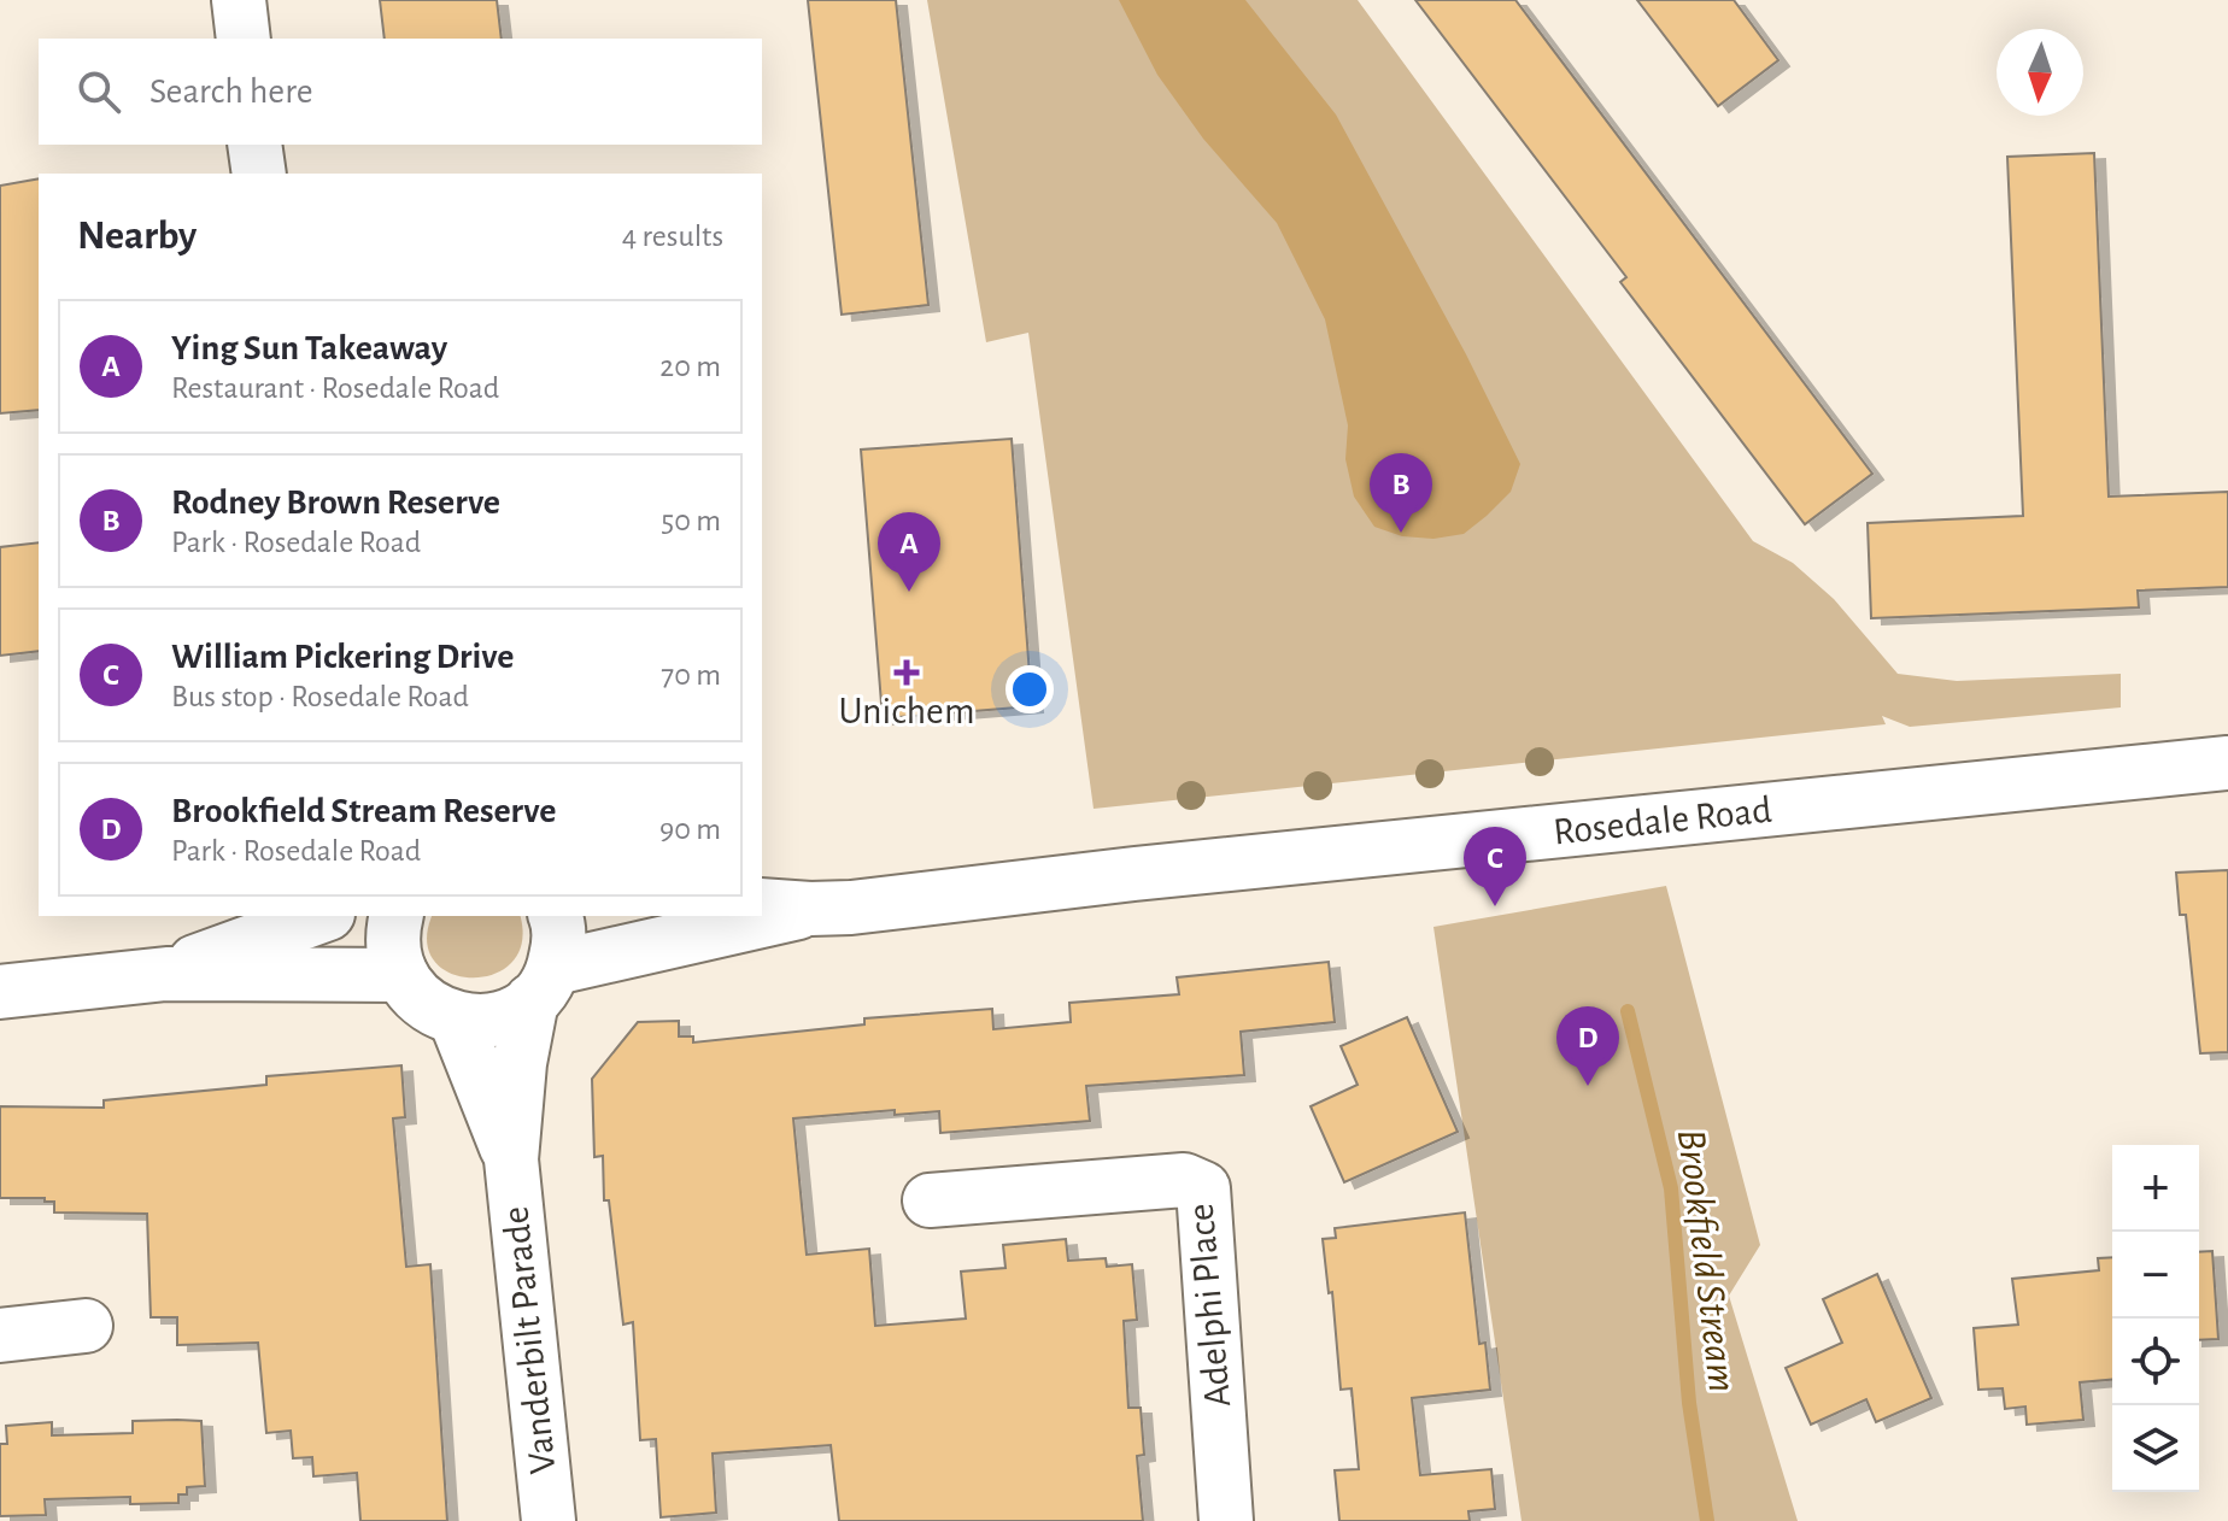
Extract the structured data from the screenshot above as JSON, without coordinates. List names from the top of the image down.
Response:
{
  "streets": {
    "main road": ["Rosedale Road", "Adelphi Place", "Vanderbilt Parade"]
  },
  "crossings": [
    ["Rosedale Road", "Vanderbilt Parade"]
  ],
  "water": ["Brookfield Stream"],
  "places": {
    "health": ["Unichem"]
  },
  "north": "bottom",
  "page": {
    "search": "Search here",
    "heading": ["Nearby", "4 results"],
    "list": [
      {
        "mark": "A",
        "name": "Ying Sun Takeaway",
        "note": "Restaurant · Rosedale Road",
        "value": "20 m"
      },
      {
        "mark": "B",
        "name": "Rodney Brown Reserve",
        "note": "Park · Rosedale Road",
        "value": "50 m"
      },
      {
        "mark": "C",
        "name": "William Pickering Drive",
        "note": "Bus stop · Rosedale Road",
        "value": "70 m"
      },
      {
        "mark": "D",
        "name": "Brookfield Stream Reserve",
        "note": "Park · Rosedale Road",
        "value": "90 m"
      }
    ],
    "pins": [
      "B",
      "A",
      "C",
      "D"
    ],
    "map_buttons": ["+", "−"]
  }
}
